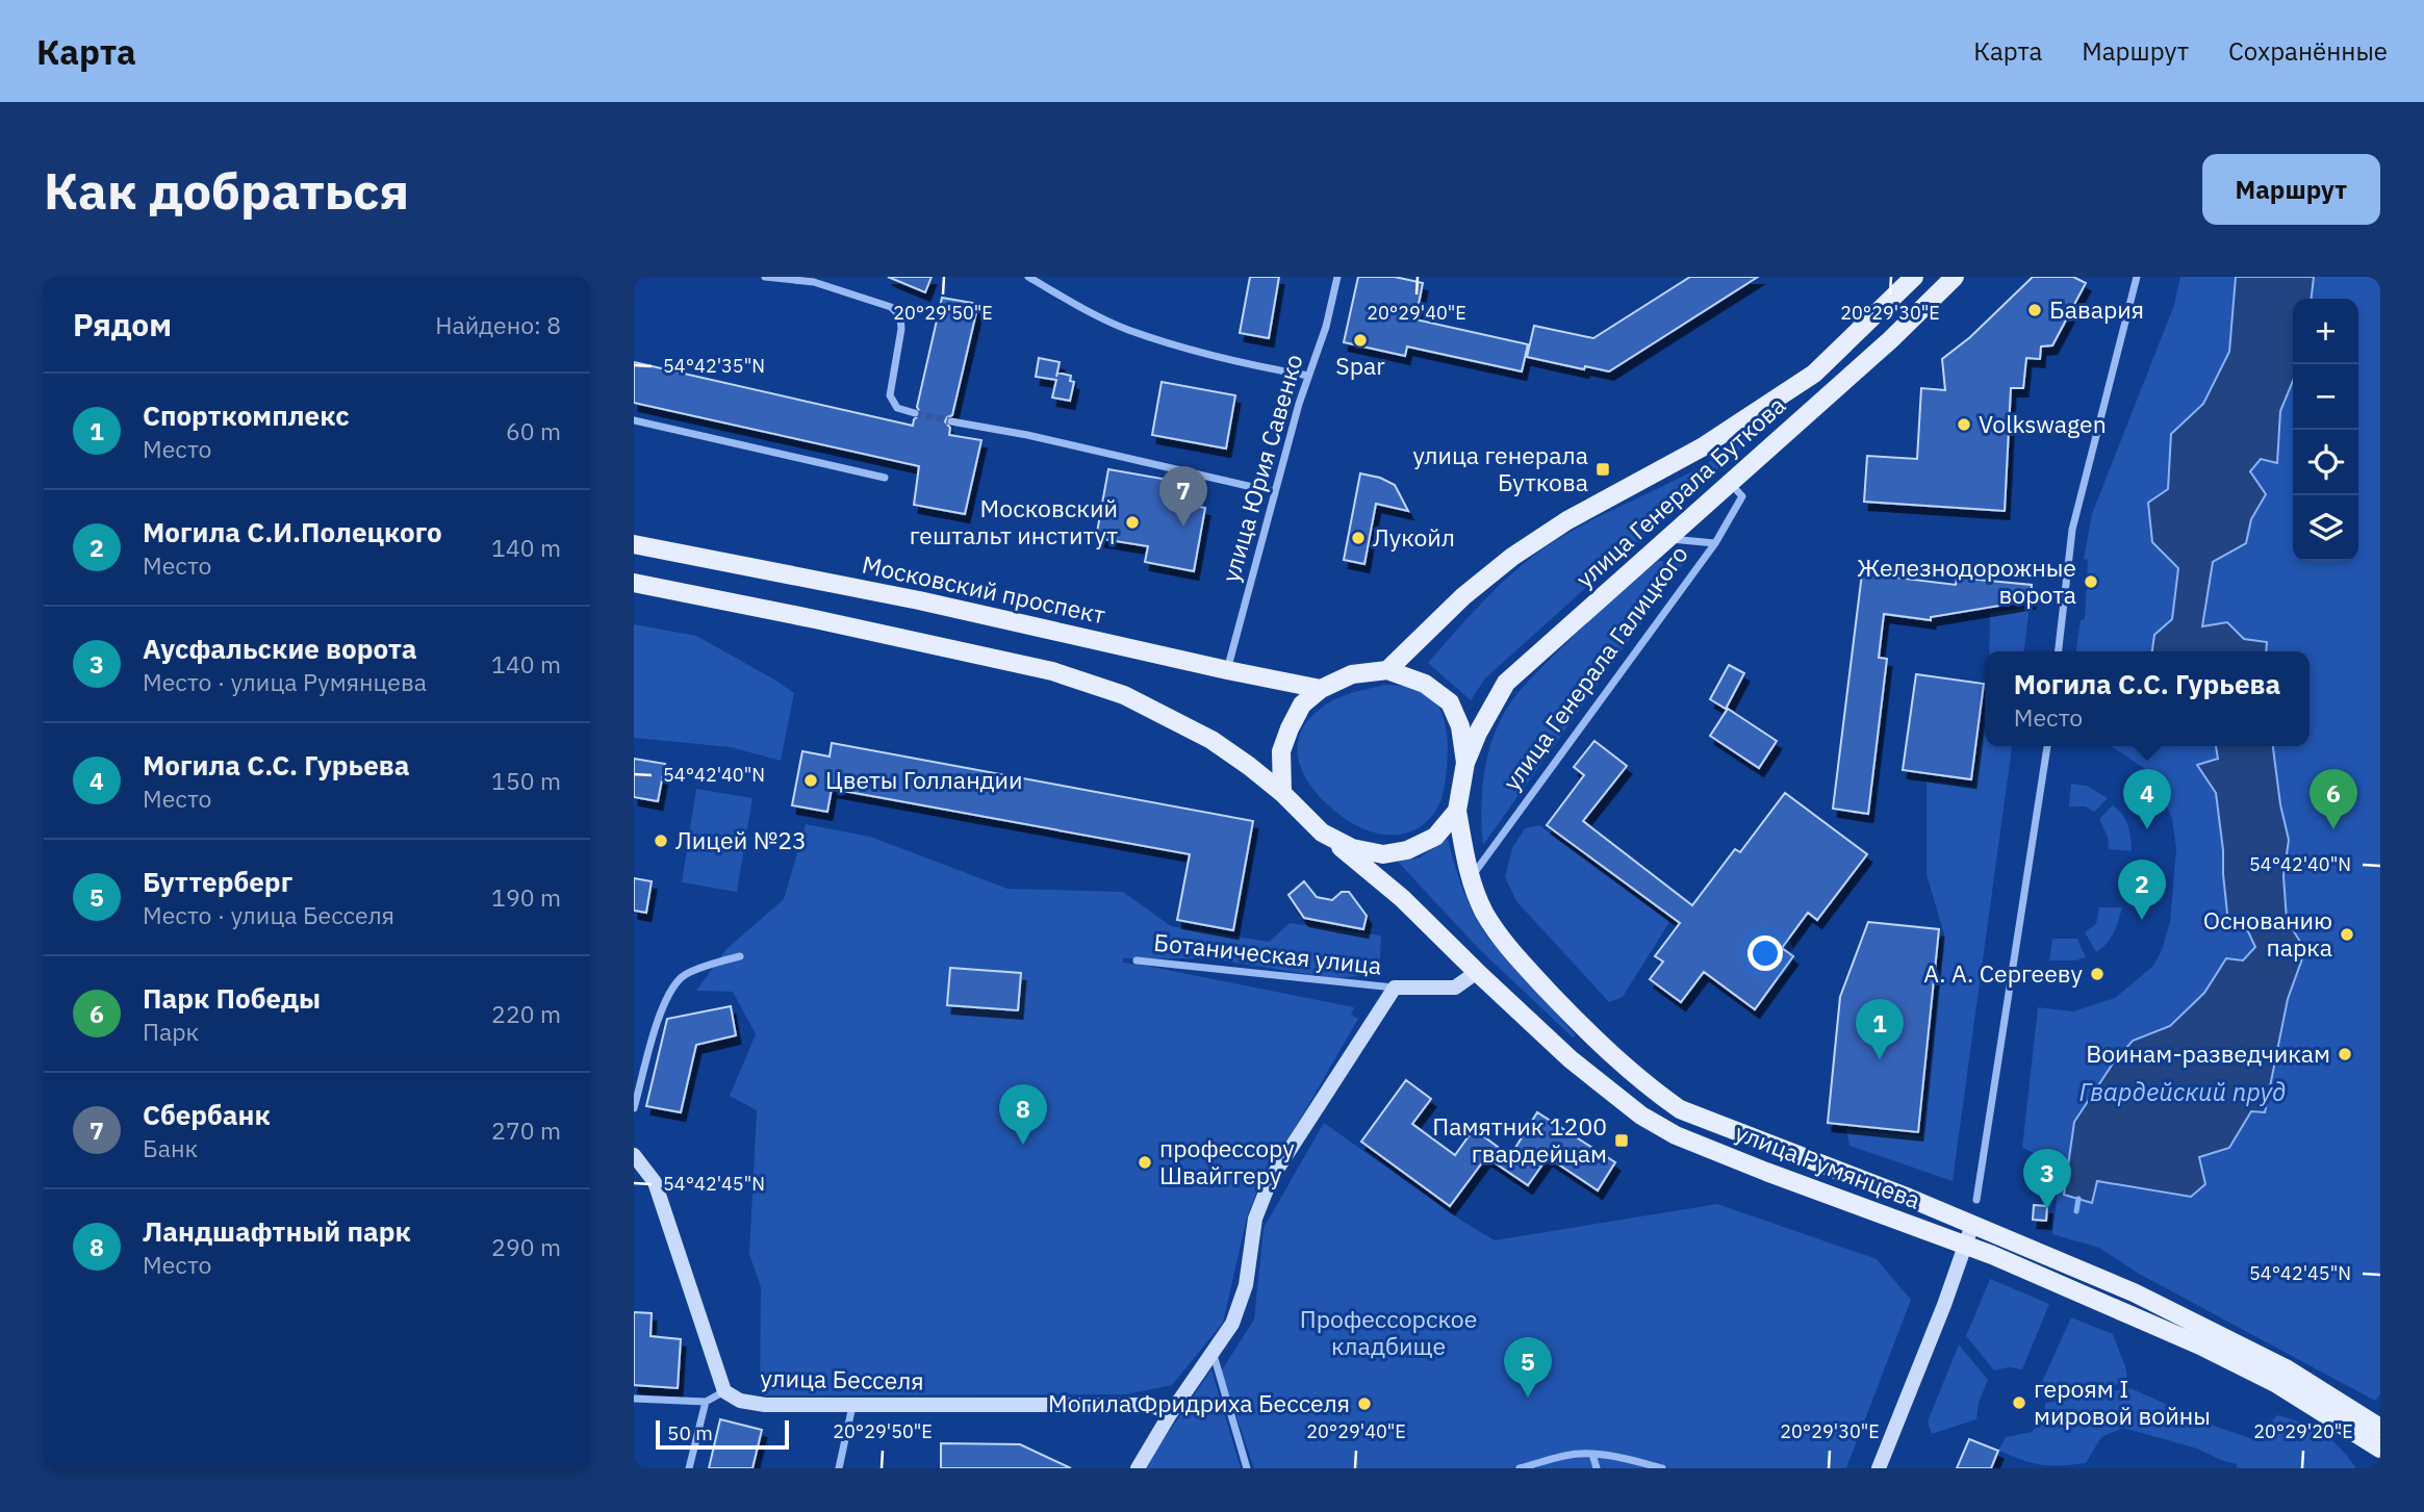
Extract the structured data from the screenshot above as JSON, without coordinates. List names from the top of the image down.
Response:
{
  "streets": {
    "main road": ["улица Генерала Буткова", "Московский проспект", "улица Румянцева"],
    "street": [
      "улица Юрия Савенко",
      "улица Генерала Галицкого",
      "Ботаническая улица",
      "улица Бесселя"
    ]
  },
  "crossings": [
    ["улица Юрия Савенко", "Московский проспект"],
    ["улица Генерала Буткова", "Московский проспект"],
    ["улица Генерала Буткова", "улица Генерала Галицкого"],
    ["улица Генерала Буткова", "улица Румянцева"],
    ["Московский проспект", "улица Румянцева"],
    ["улица Генерала Галицкого", "улица Румянцева"]
  ],
  "water": ["Гвардейский пруд"],
  "parks": ["Профессорское кладбище"],
  "places": {
    "other": [
      "Бавария",
      "Spar",
      "Volkswagen",
      "Московский гештальт институт",
      "Лукойл",
      "Железнодорожные ворота",
      "Цветы Голландии",
      "Лицей №23",
      "Основанию парка",
      "А. А. Сергееву",
      "Воинам-разведчикам",
      "профессору Швайггеру",
      "героям I мировой войны",
      "Могила Фридриха Бесселя"
    ],
    "transit": ["улица генерала Буткова", "Памятник 1200 гвардейцам"]
  },
  "scale_bar": "50 m",
  "page": {
    "header": "Карта",
    "nav": ["Карта", "Маршрут", "Сохранённые"],
    "buttons": "Маршрут",
    "title": "Как добраться",
    "heading": ["Рядом", "Найдено: 8"],
    "map_buttons": ["+", "−"],
    "list": [
      {
        "mark": "1",
        "name": "Спорткомплекс",
        "note": "Место",
        "value": "60 m"
      },
      {
        "mark": "2",
        "name": "Могила С.И.Полецкого",
        "note": "Место",
        "value": "140 m"
      },
      {
        "mark": "3",
        "name": "Аусфальские ворота",
        "note": "Место · улица Румянцева",
        "value": "140 m"
      },
      {
        "mark": "4",
        "name": "Могила С.С. Гурьева",
        "note": "Место",
        "value": "150 m"
      },
      {
        "mark": "5",
        "name": "Буттерберг",
        "note": "Место · улица Бесселя",
        "value": "190 m"
      },
      {
        "mark": "6",
        "name": "Парк Победы",
        "note": "Парк",
        "value": "220 m"
      },
      {
        "mark": "7",
        "name": "Сбербанк",
        "note": "Банк",
        "value": "270 m"
      },
      {
        "mark": "8",
        "name": "Ландшафтный парк",
        "note": "Место",
        "value": "290 m"
      }
    ],
    "pins": [
      "7",
      "4",
      "6",
      "2",
      "1",
      "8",
      "3",
      "5"
    ],
    "popup": ["Могила С.С. Гурьева", "Место"],
    "scale": "50 m"
  },
  "coordinates": [
    "20°29'50\"E",
    "20°29'40\"E",
    "20°29'30\"E",
    "54°42'35\"N",
    "54°42'40\"N",
    "54°42'45\"N",
    "20°29'20\"E"
  ]
}
